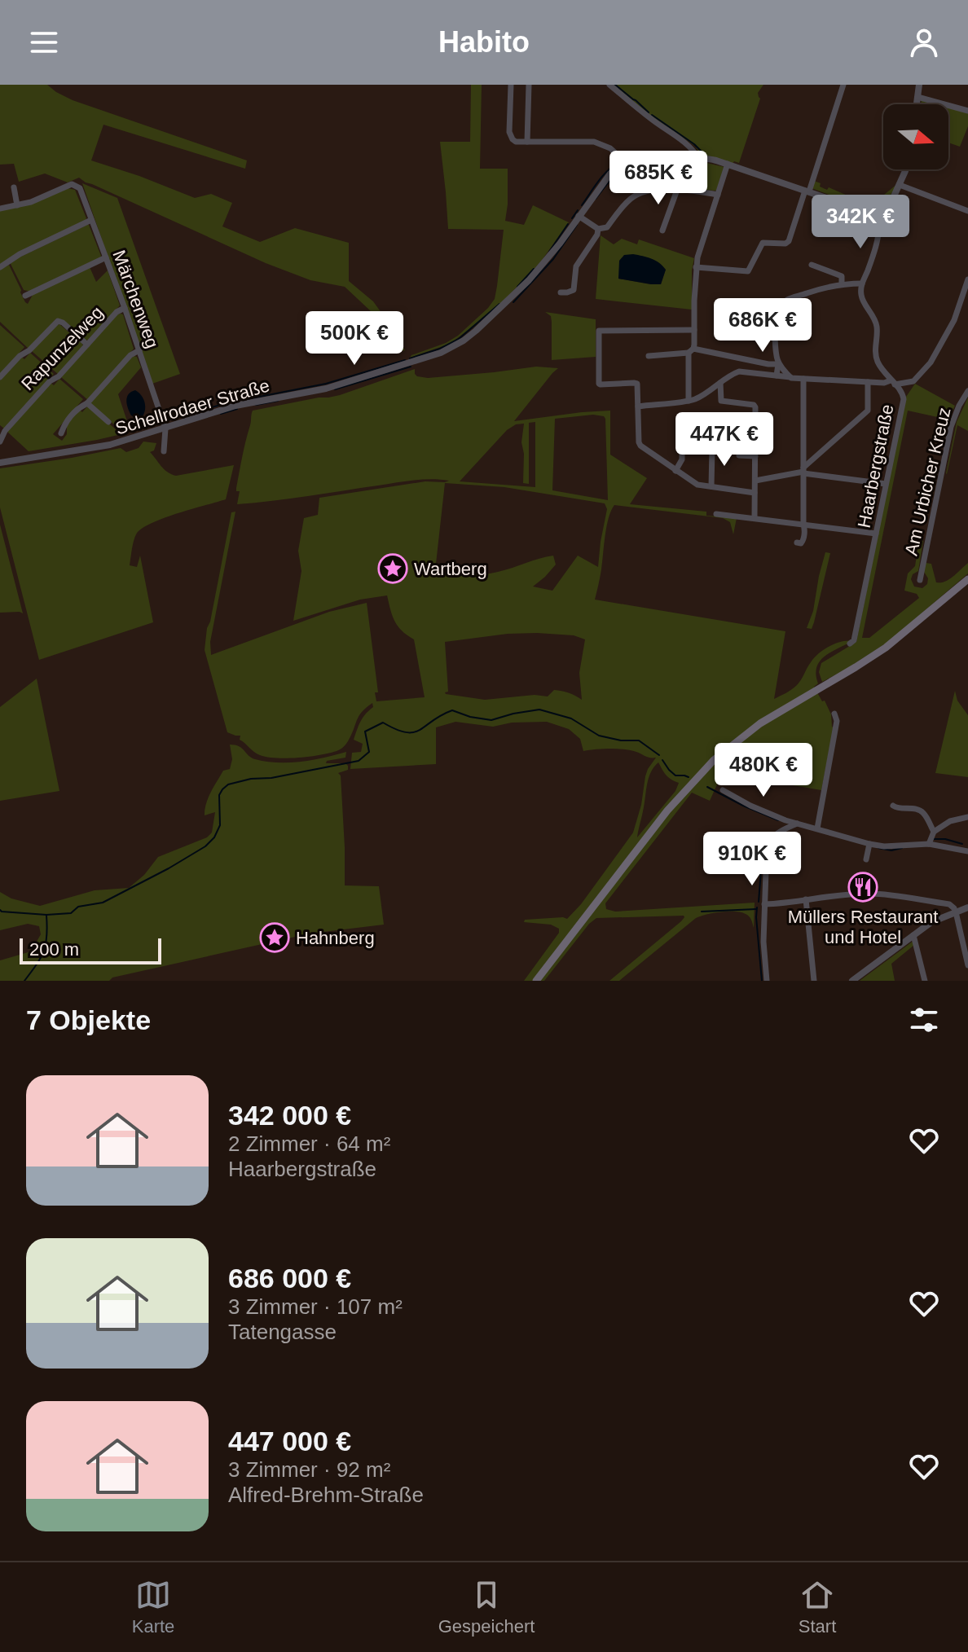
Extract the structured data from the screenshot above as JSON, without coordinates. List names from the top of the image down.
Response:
{
  "streets": {
    "street": [
      "Märchenweg",
      "Rapunzelweg",
      "Schellrodaer Straße",
      "Haarbergstraße",
      "Am Urbicher Kreuz"
    ]
  },
  "crossings": [
    ["Märchenweg", "Rapunzelweg"],
    ["Märchenweg", "Schellrodaer Straße"]
  ],
  "places": {
    "place": ["Wartberg", "Hahnberg"],
    "restaurant": ["Müllers Restaurant und Hotel"]
  },
  "scale_bar": "200 m",
  "north": "right",
  "page": {
    "header": "Habito",
    "price": [
      "685K €",
      "342K €",
      "686K €",
      "500K €",
      "447K €",
      "480K €",
      "910K €"
    ],
    "scale": "200 m",
    "heading": "7 Objekte",
    "list": [
      {
        "name": "342 000 €",
        "note": "2 Zimmer · 64 m² · Haarbergstraße"
      },
      {
        "name": "686 000 €",
        "note": "3 Zimmer · 107 m² · Tatengasse"
      },
      {
        "name": "447 000 €",
        "note": "3 Zimmer · 92 m² · Alfred-Brehm-Straße"
      }
    ],
    "tabs": ["Karte", "Gespeichert", "Start"]
  }
}
